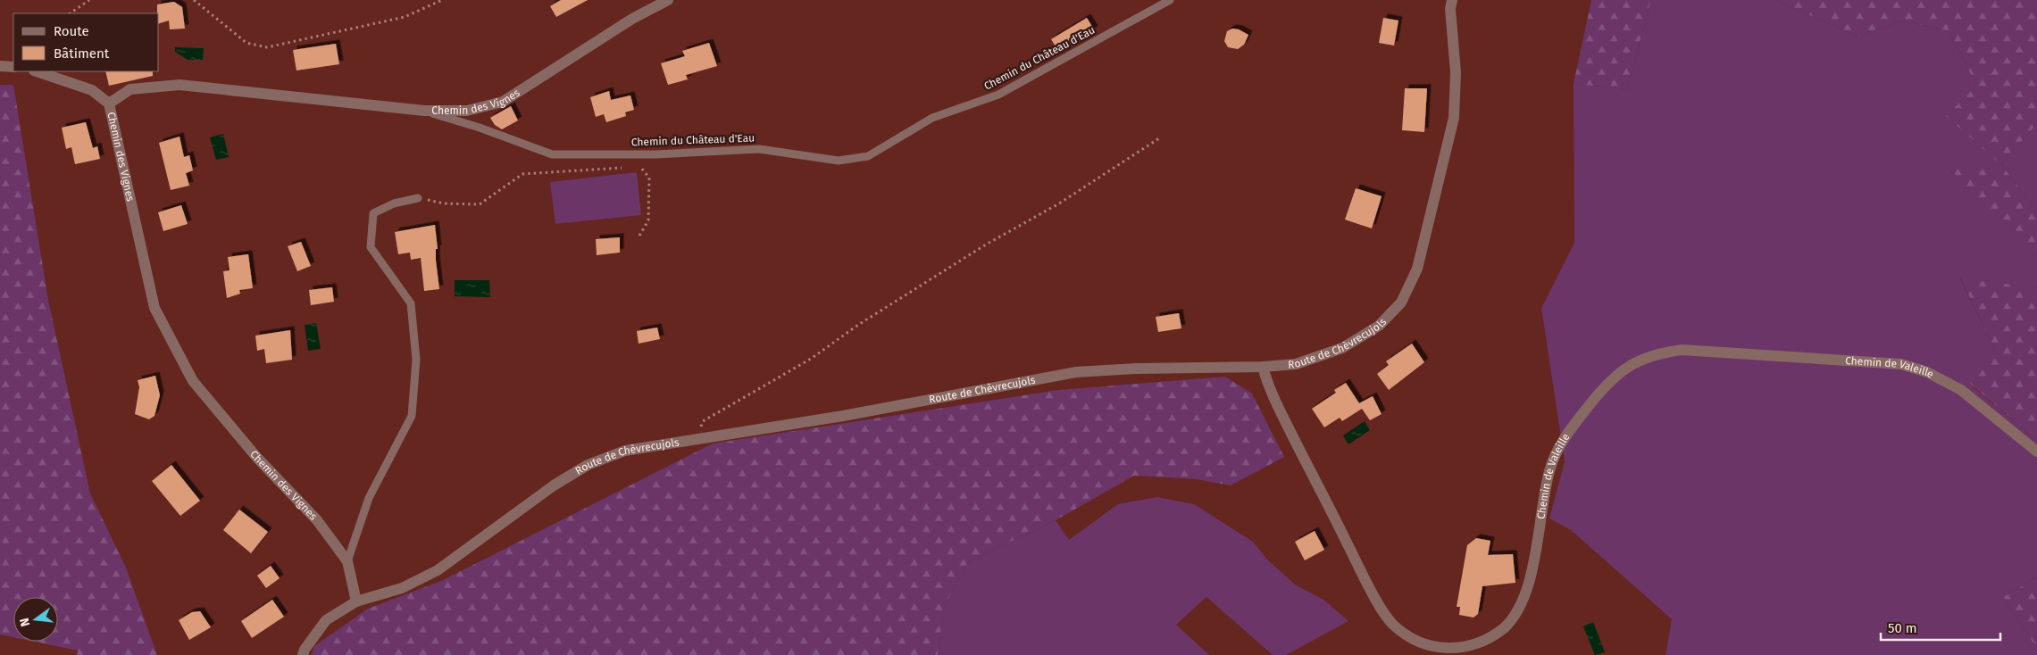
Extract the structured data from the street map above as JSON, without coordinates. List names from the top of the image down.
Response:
{
  "streets": {
    "street": ["Chemin des Vignes", "Route de Chèvrecujols", "Chemin de Valeille"],
    "lane": ["Chemin du Château d'Eau"]
  },
  "crossings": [
    ["Chemin du Château d'Eau", "Chemin des Vignes"],
    ["Chemin des Vignes", "Route de Chèvrecujols"],
    ["Route de Chèvrecujols", "Chemin de Valeille"]
  ],
  "legend": ["Route", "Bâtiment"],
  "scale_bar": "50 m",
  "north": "left"
}
